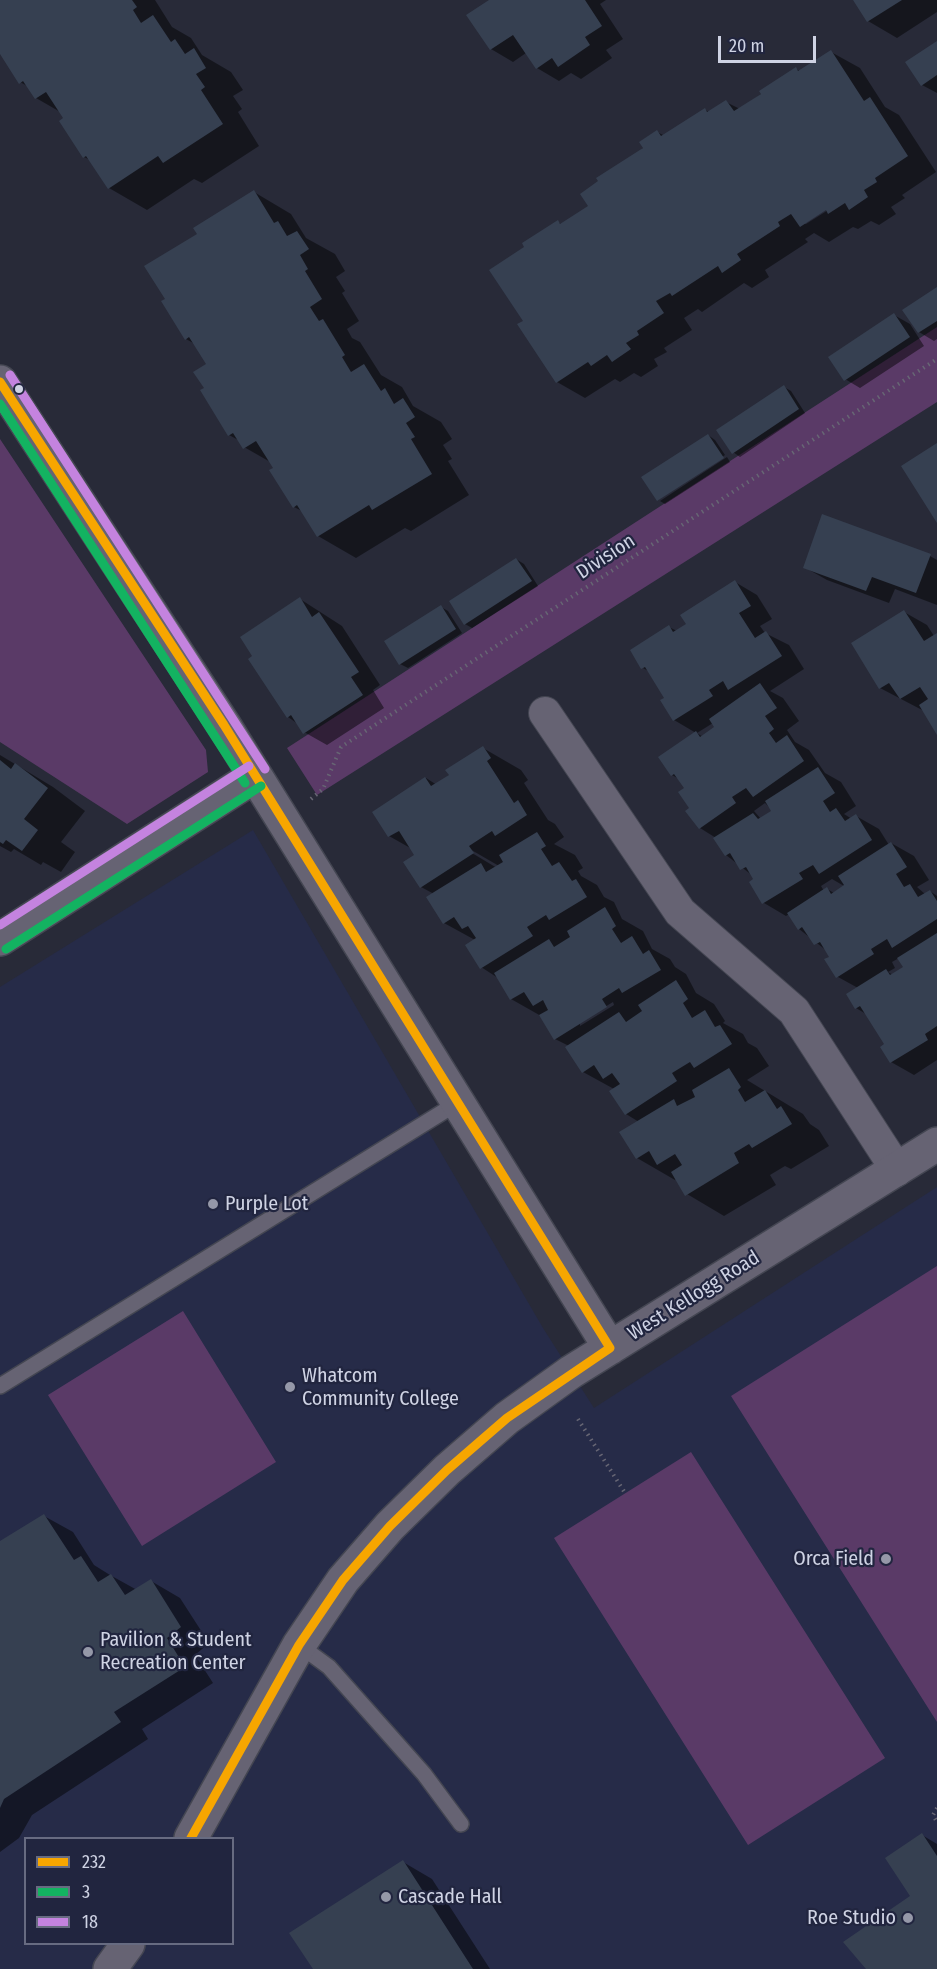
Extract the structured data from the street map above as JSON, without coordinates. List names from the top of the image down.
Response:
{
  "streets": {
    "street": ["West Kellogg Road"],
    "path": ["Division"]
  },
  "places": [
    "Purple Lot",
    "Whatcom Community College",
    "Orca Field",
    "Pavilion & Student Recreation Center",
    "Cascade Hall",
    "Roe Studio"
  ],
  "lines": ["transit line 18", "transit line 232", "transit line 3"],
  "legend": ["232", "3", "18"],
  "scale_bar": "20 m"
}
